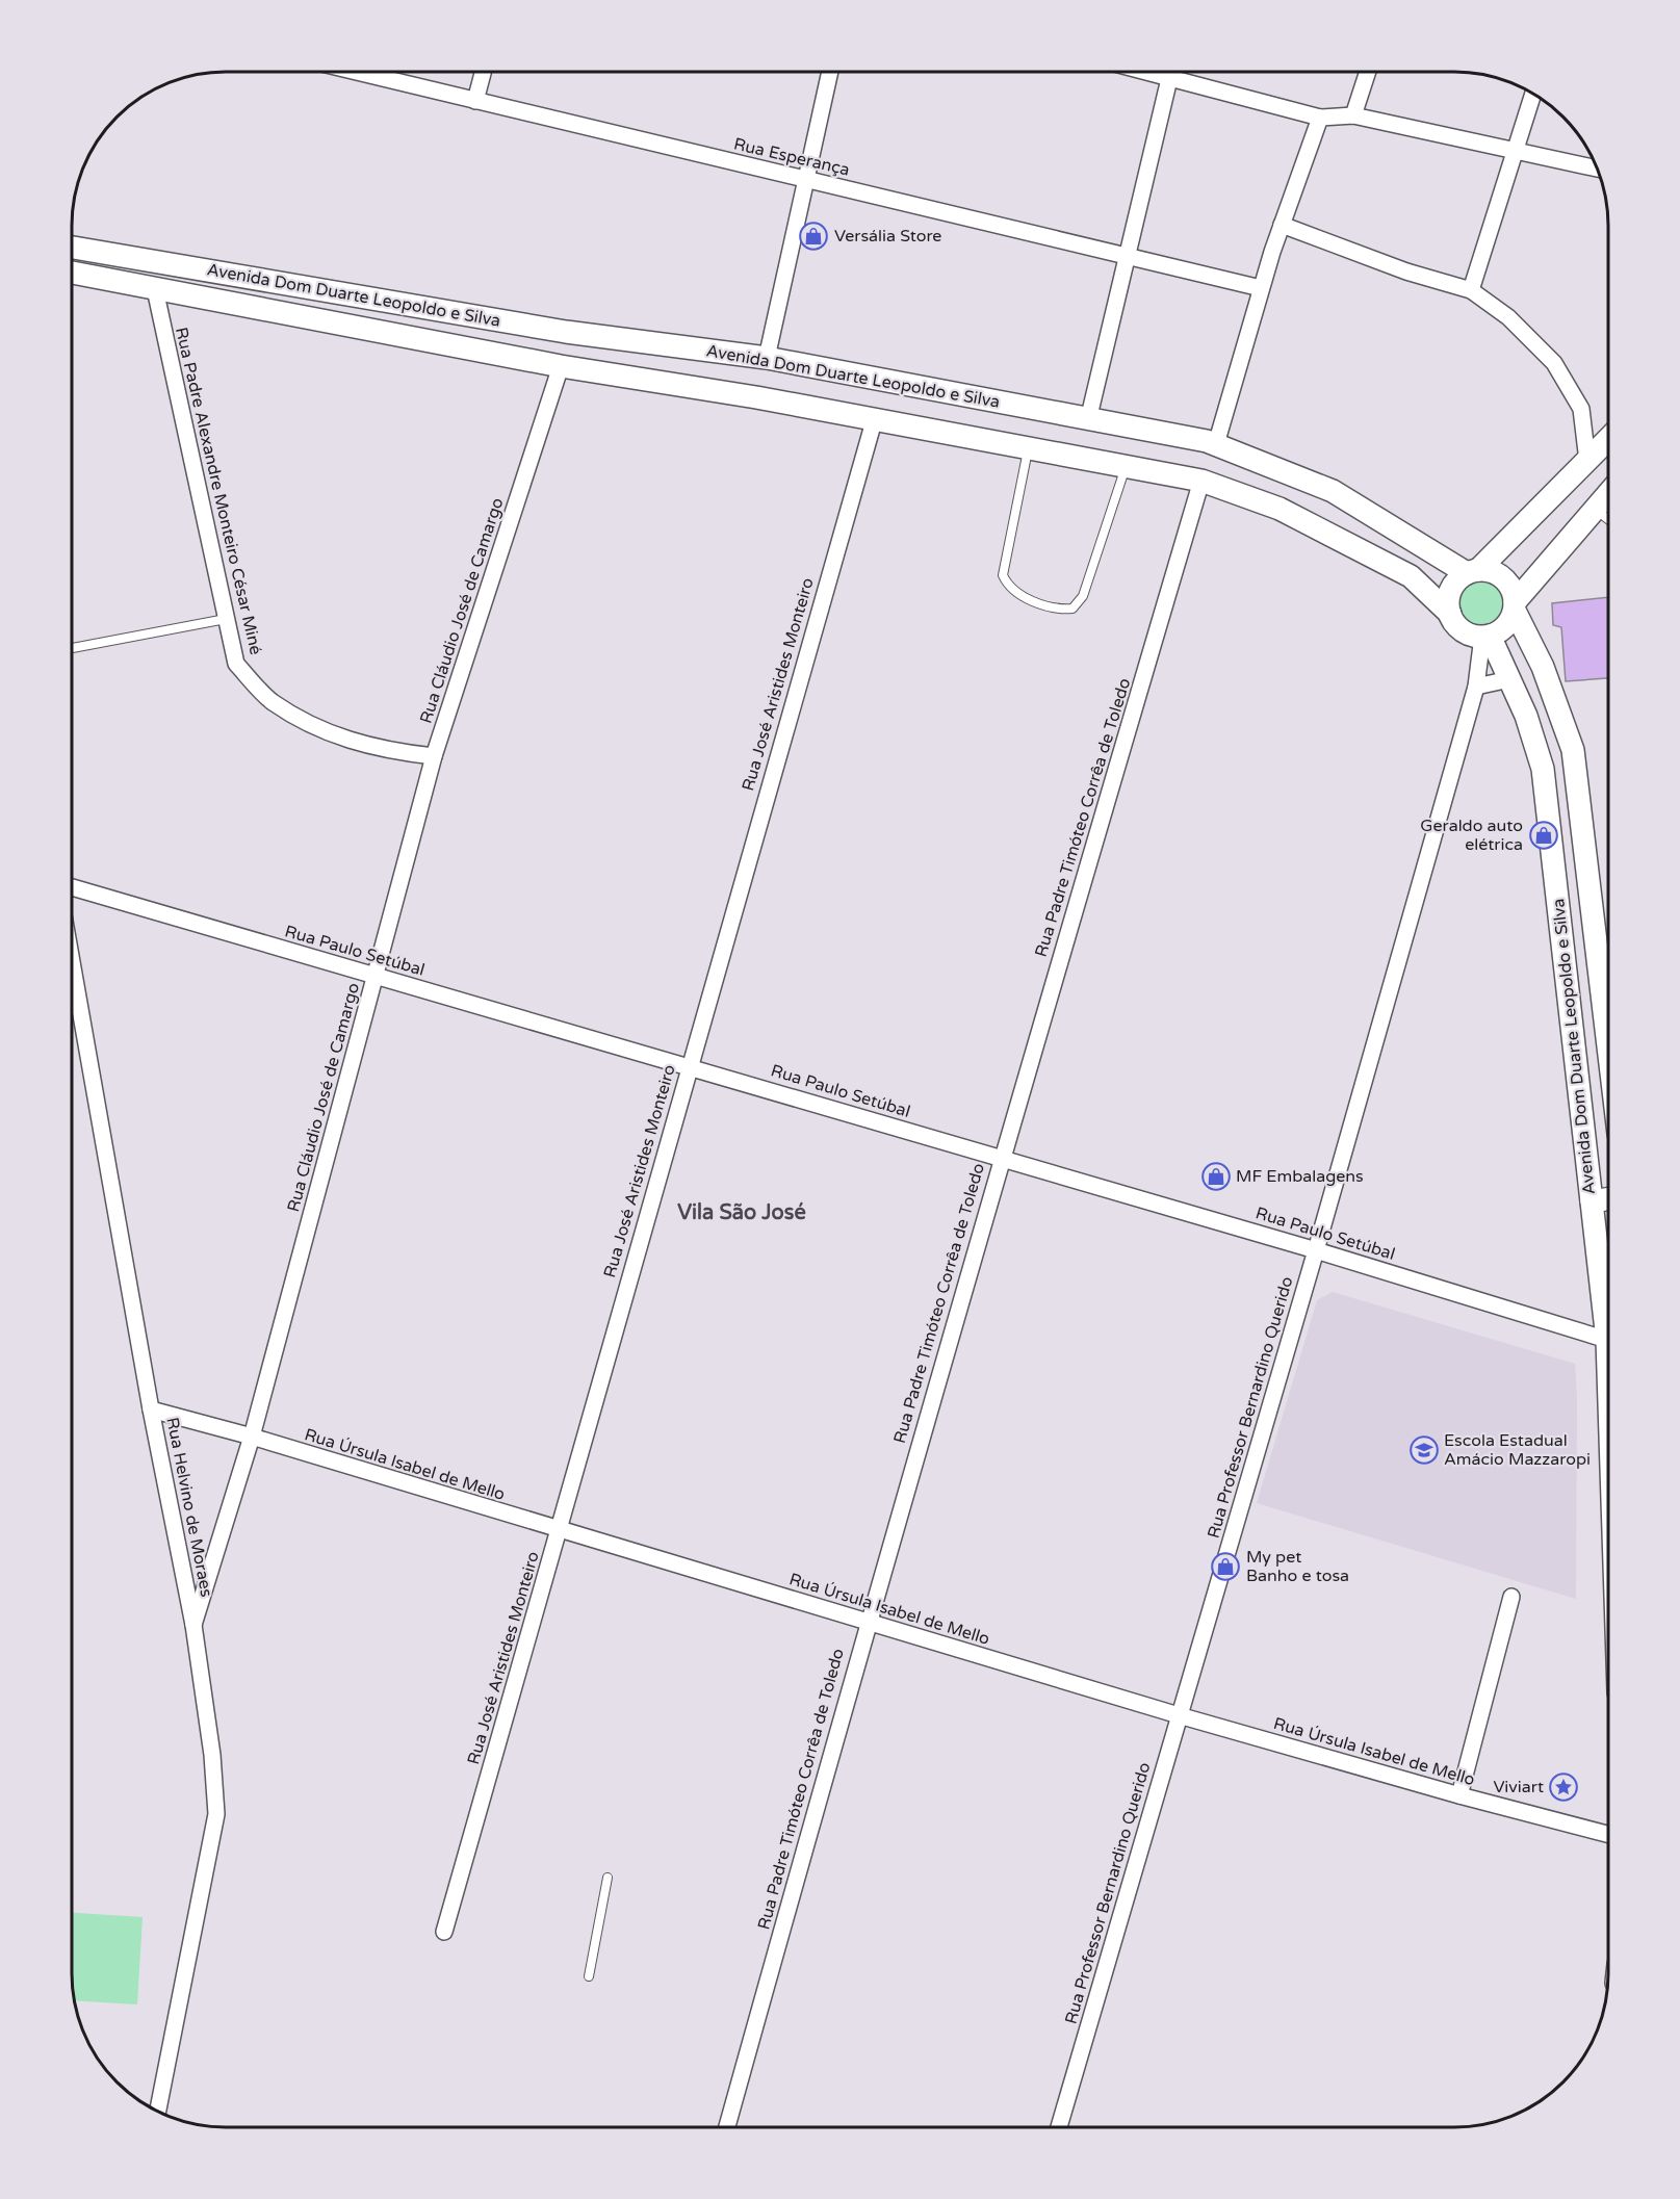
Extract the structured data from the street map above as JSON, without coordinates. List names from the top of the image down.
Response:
{
  "streets": {
    "main road": ["Avenida Dom Duarte Leopoldo e Silva"],
    "street": [
      "Rua Esperança",
      "Rua Padre Alexandre Monteiro César Miné",
      "Rua Cláudio José de Camargo",
      "Rua José Aristides Monteiro",
      "Rua Padre Timóteo Corrêa de Toledo",
      "Rua Paulo Setúbal",
      "Rua Professor Bernardino Querido",
      "Rua Úrsula Isabel de Mello",
      "Rua Helvino de Moraes"
    ]
  },
  "crossings": [
    ["Avenida Dom Duarte Leopoldo e Silva", "Rua Padre Alexandre Monteiro César Miné"],
    ["Avenida Dom Duarte Leopoldo e Silva", "Rua Cláudio José de Camargo"],
    ["Avenida Dom Duarte Leopoldo e Silva", "Rua José Aristides Monteiro"],
    ["Avenida Dom Duarte Leopoldo e Silva", "Rua Padre Timóteo Corrêa de Toledo"],
    ["Avenida Dom Duarte Leopoldo e Silva", "Rua Paulo Setúbal"],
    ["Avenida Dom Duarte Leopoldo e Silva", "Rua Professor Bernardino Querido"],
    ["Rua Padre Alexandre Monteiro César Miné", "Rua Cláudio José de Camargo"],
    ["Rua Cláudio José de Camargo", "Rua Paulo Setúbal"],
    ["Rua Cláudio José de Camargo", "Rua Úrsula Isabel de Mello"],
    ["Rua Cláudio José de Camargo", "Rua Helvino de Moraes"],
    ["Rua José Aristides Monteiro", "Rua Paulo Setúbal"],
    ["Rua José Aristides Monteiro", "Rua Úrsula Isabel de Mello"],
    ["Rua Padre Timóteo Corrêa de Toledo", "Rua Paulo Setúbal"],
    ["Rua Padre Timóteo Corrêa de Toledo", "Rua Úrsula Isabel de Mello"],
    ["Rua Paulo Setúbal", "Rua Professor Bernardino Querido"],
    ["Rua Professor Bernardino Querido", "Rua Úrsula Isabel de Mello"],
    ["Rua Úrsula Isabel de Mello", "Rua Helvino de Moraes"]
  ],
  "districts": ["Vila São José"],
  "places": {
    "shop": [
      "Versália Store",
      "Geraldo auto elétrica",
      "MF Embalagens",
      "My pet Banho e tosa"
    ],
    "school or university": ["Escola Estadual Amácio Mazzaropi"],
    "place": ["Viviart"]
  }
}
